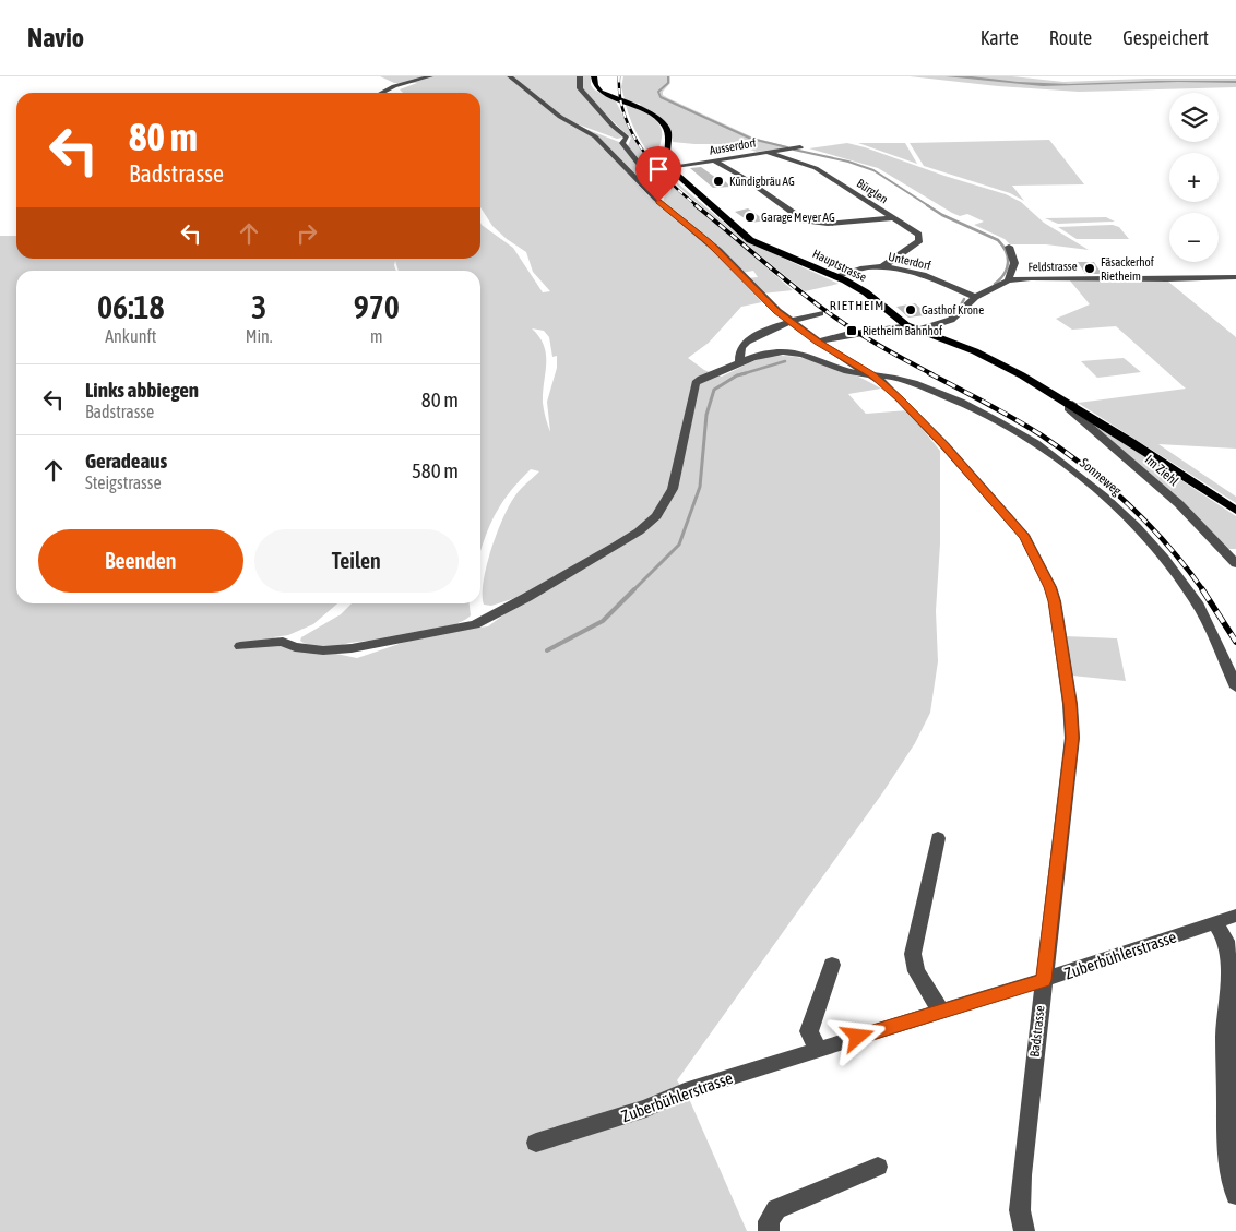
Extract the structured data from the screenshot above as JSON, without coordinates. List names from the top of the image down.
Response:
{
  "streets": {
    "main road": ["Hauptstrasse"],
    "street": [
      "Ausserdorf",
      "Bürglen",
      "Unterdorf",
      "Feldstrasse",
      "Im Ziehl",
      "Sonneweg",
      "Zuberbühlerstrasse",
      "Badstrasse"
    ]
  },
  "crossings": [
    ["Ausserdorf", "Bürglen"],
    ["Ausserdorf", "Hauptstrasse"],
    ["Bürglen", "Unterdorf"],
    ["Unterdorf", "Hauptstrasse"],
    ["Unterdorf", "Feldstrasse"],
    ["Hauptstrasse", "Feldstrasse"],
    ["Hauptstrasse", "Im Ziehl"],
    ["Feldstrasse", "Badstrasse"],
    ["Sonneweg", "Badstrasse"],
    ["Zuberbühlerstrasse", "Badstrasse"]
  ],
  "districts": ["RIETHEIM"],
  "places": {
    "other": [
      "Kündigbräu AG",
      "Garage Meyer AG",
      "Fäsackerhof Rietheim",
      "Gasthof Krone"
    ],
    "transit": ["Rietheim Bahnhof"]
  },
  "page": {
    "header": "Navio",
    "nav": ["Karte", "Route", "Gespeichert"],
    "map_buttons": ["+", "−"],
    "turn": ["80 m", "Badstrasse"],
    "eta": [
      "06:18",
      "Ankunft",
      "3",
      "Min.",
      "970",
      "m"
    ],
    "list": [
      {
        "name": "Links abbiegen",
        "note": "Badstrasse",
        "value": "80 m"
      },
      {
        "name": "Geradeaus",
        "note": "Steigstrasse",
        "value": "580 m"
      }
    ],
    "buttons": ["Beenden", "Teilen"]
  }
}
